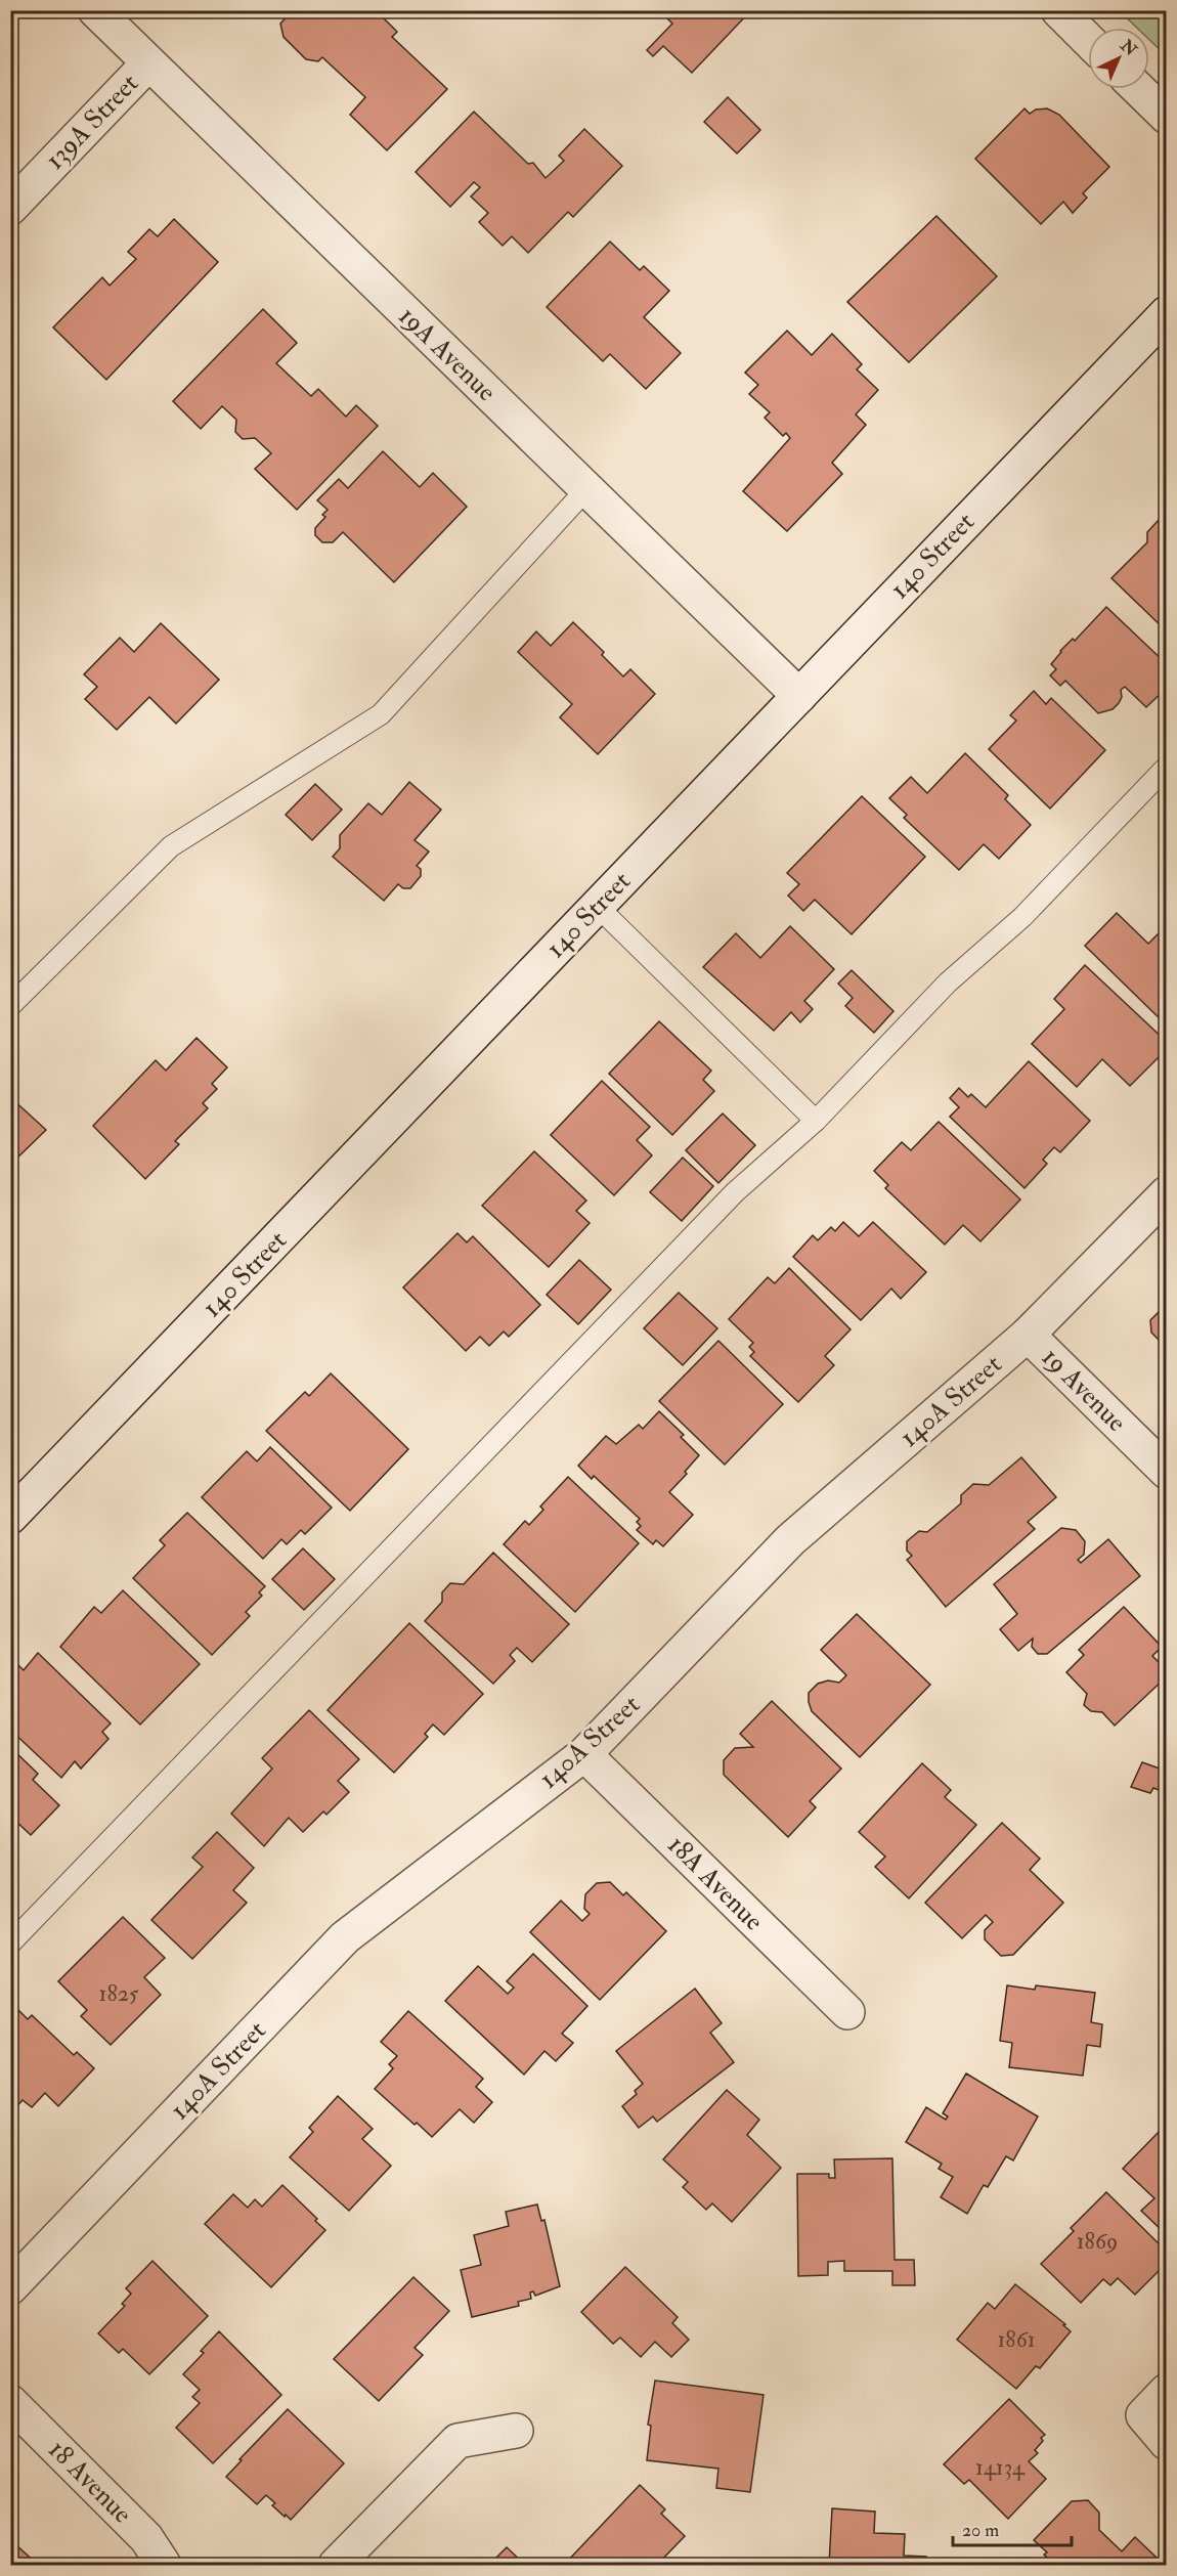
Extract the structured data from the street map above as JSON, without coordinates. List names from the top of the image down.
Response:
{
  "streets": {
    "street": [
      "139A Street",
      "19A Avenue",
      "140 Street",
      "19 Avenue",
      "140A Street",
      "18A Avenue",
      "18 Avenue"
    ]
  },
  "crossings": [
    ["139A Street", "19A Avenue"],
    ["19A Avenue", "140 Street"],
    ["19 Avenue", "140A Street"],
    ["140A Street", "18A Avenue"]
  ],
  "house_numbers": [
    "1825",
    "1869",
    "1861",
    "14134"
  ],
  "scale_bar": "20 m",
  "north": "top right"
}
